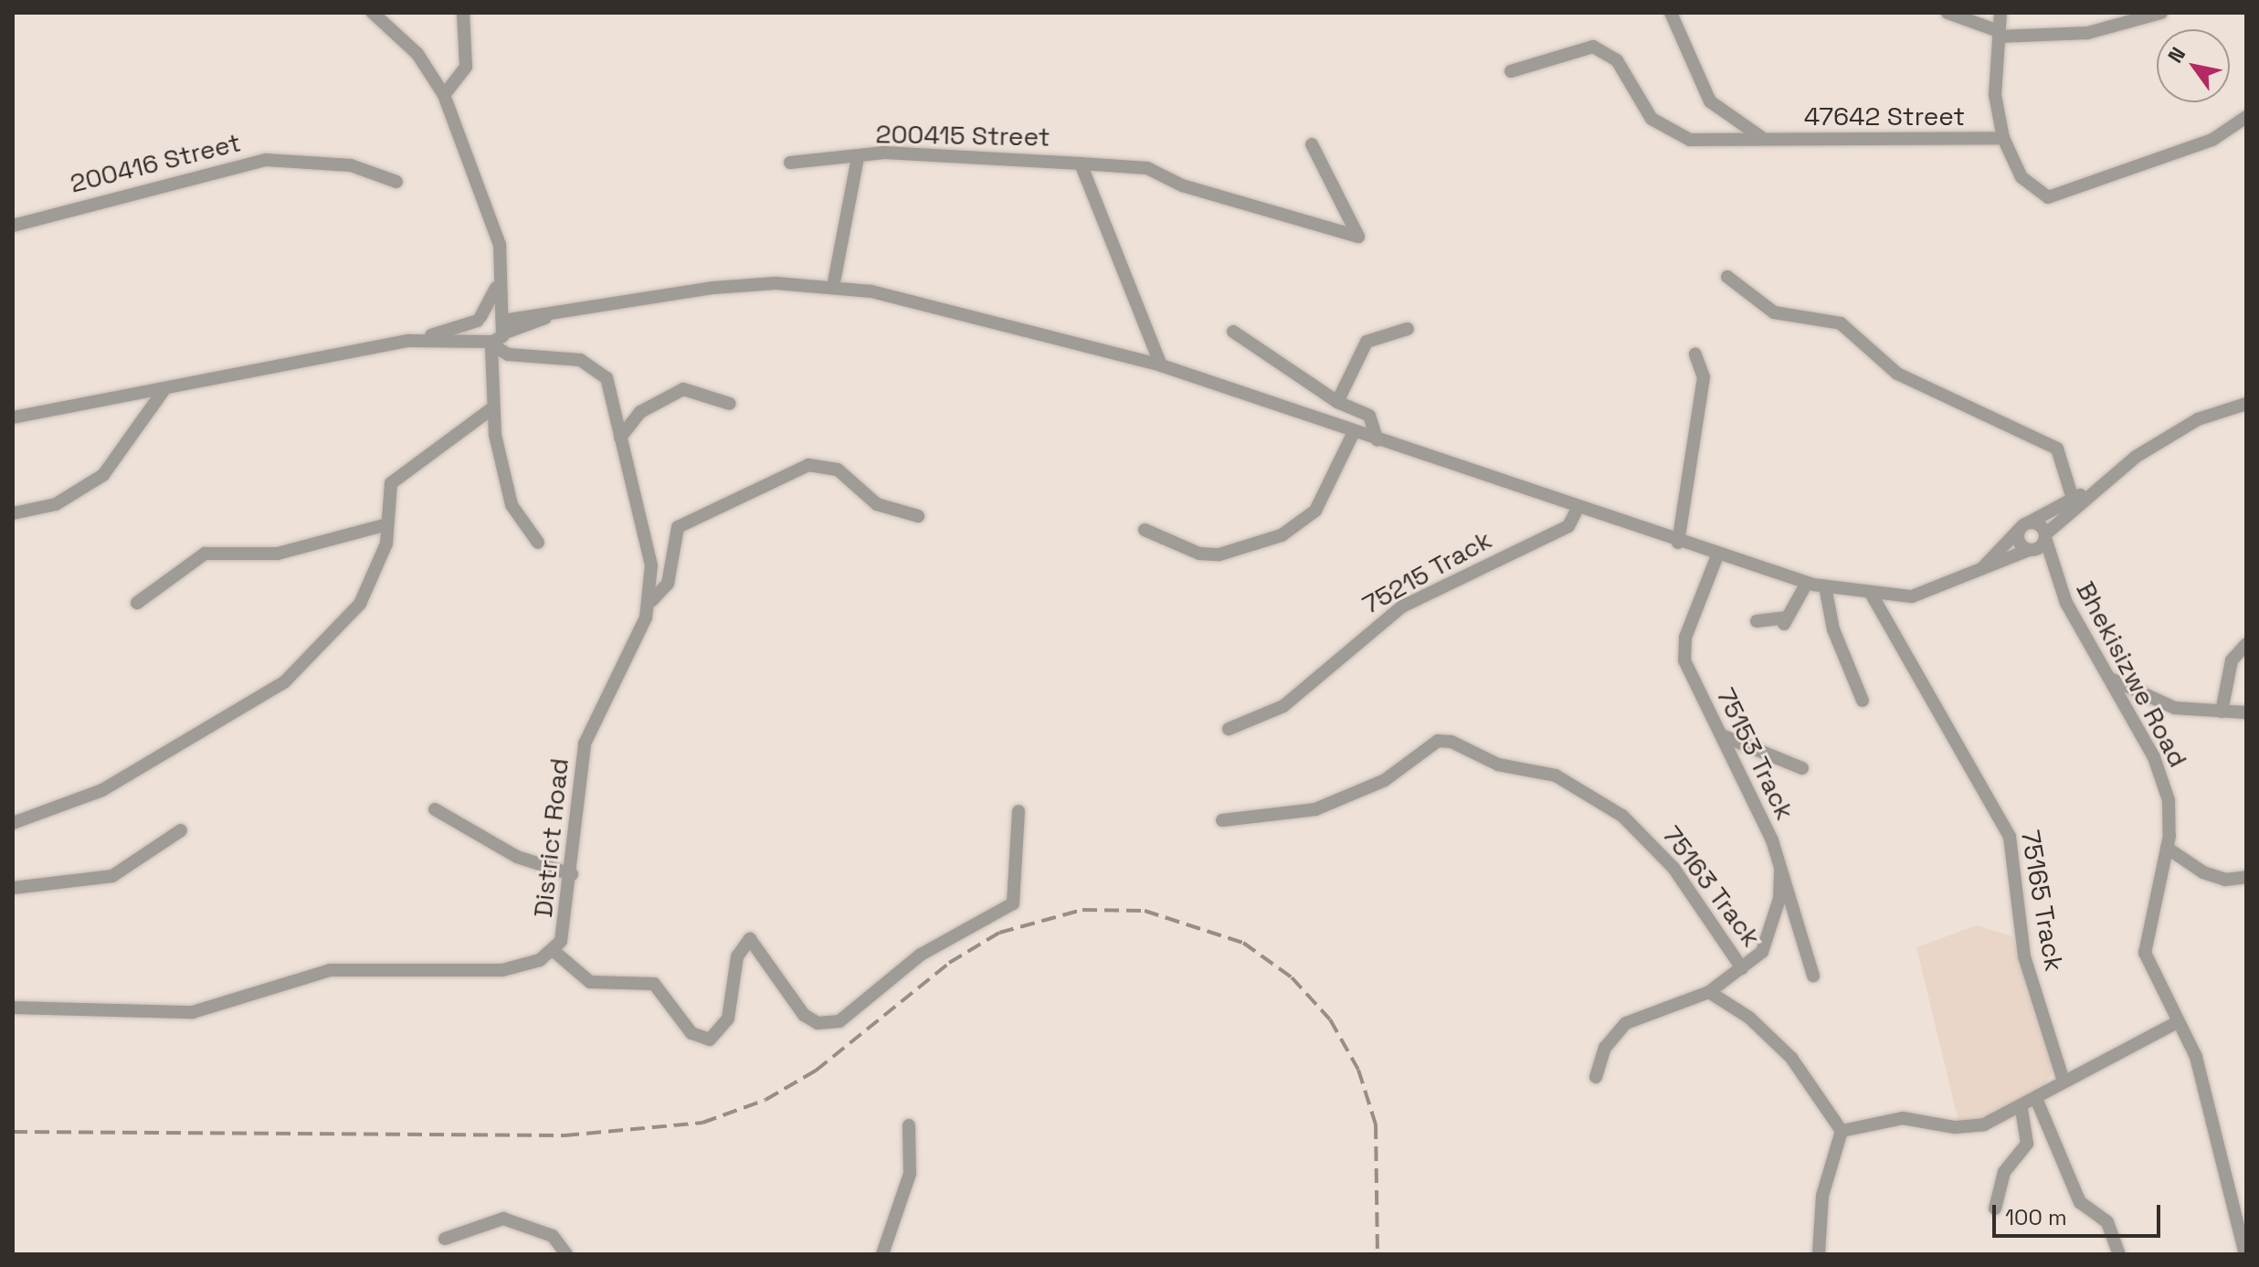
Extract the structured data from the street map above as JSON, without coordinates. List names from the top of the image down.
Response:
{
  "streets": {
    "street": [
      "47642 Street",
      "200415 Street",
      "200416 Street",
      "75215 Track",
      "Bhekisizwe Road",
      "75153 Track",
      "District Road",
      "75163 Track",
      "75165 Track"
    ]
  },
  "crossings": [
    ["75153 Track", "75163 Track"]
  ],
  "scale_bar": "100 m",
  "north": "top left"
}
